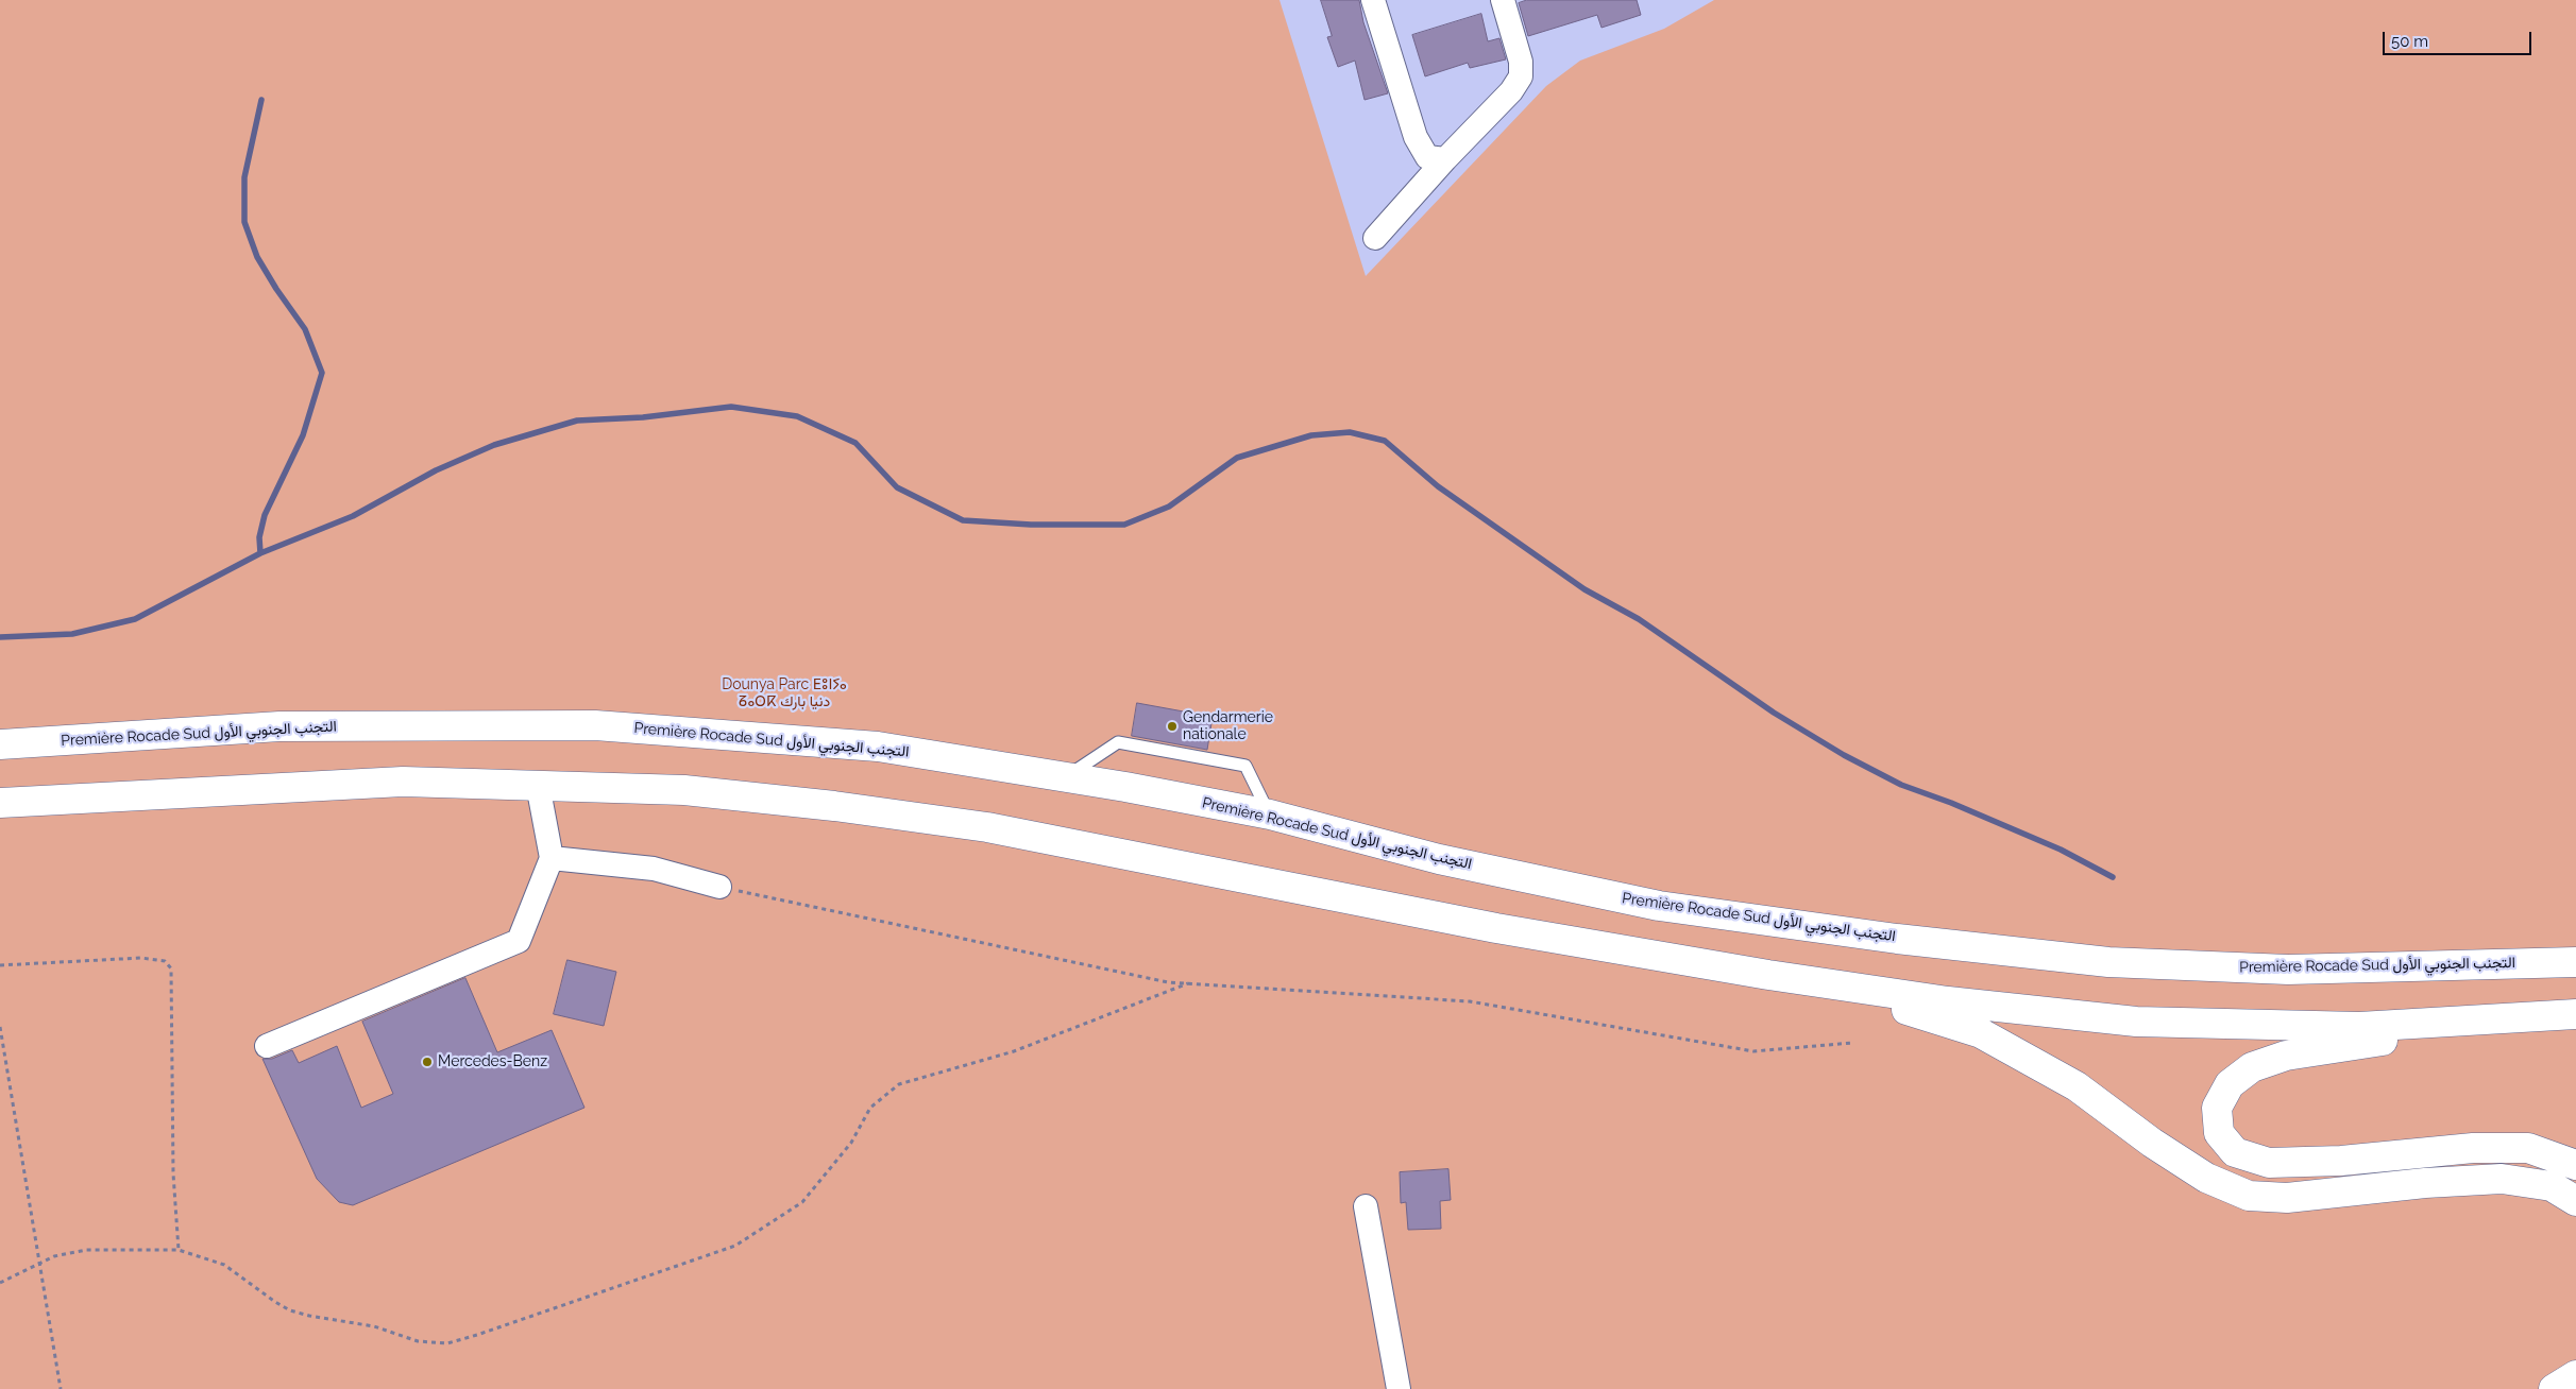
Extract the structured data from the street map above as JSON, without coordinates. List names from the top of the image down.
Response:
{
  "streets": {
    "main road": ["Première Rocade Sud التجنب الجنوبي الأول"]
  },
  "parks": ["Dounya Parc ⴹⵓⵏⵢⴰ ⵒⴰⵔⴽ دنيا بارك"],
  "places": ["Gendarmerie nationale", "Mercedes-Benz"],
  "scale_bar": "50 m"
}
